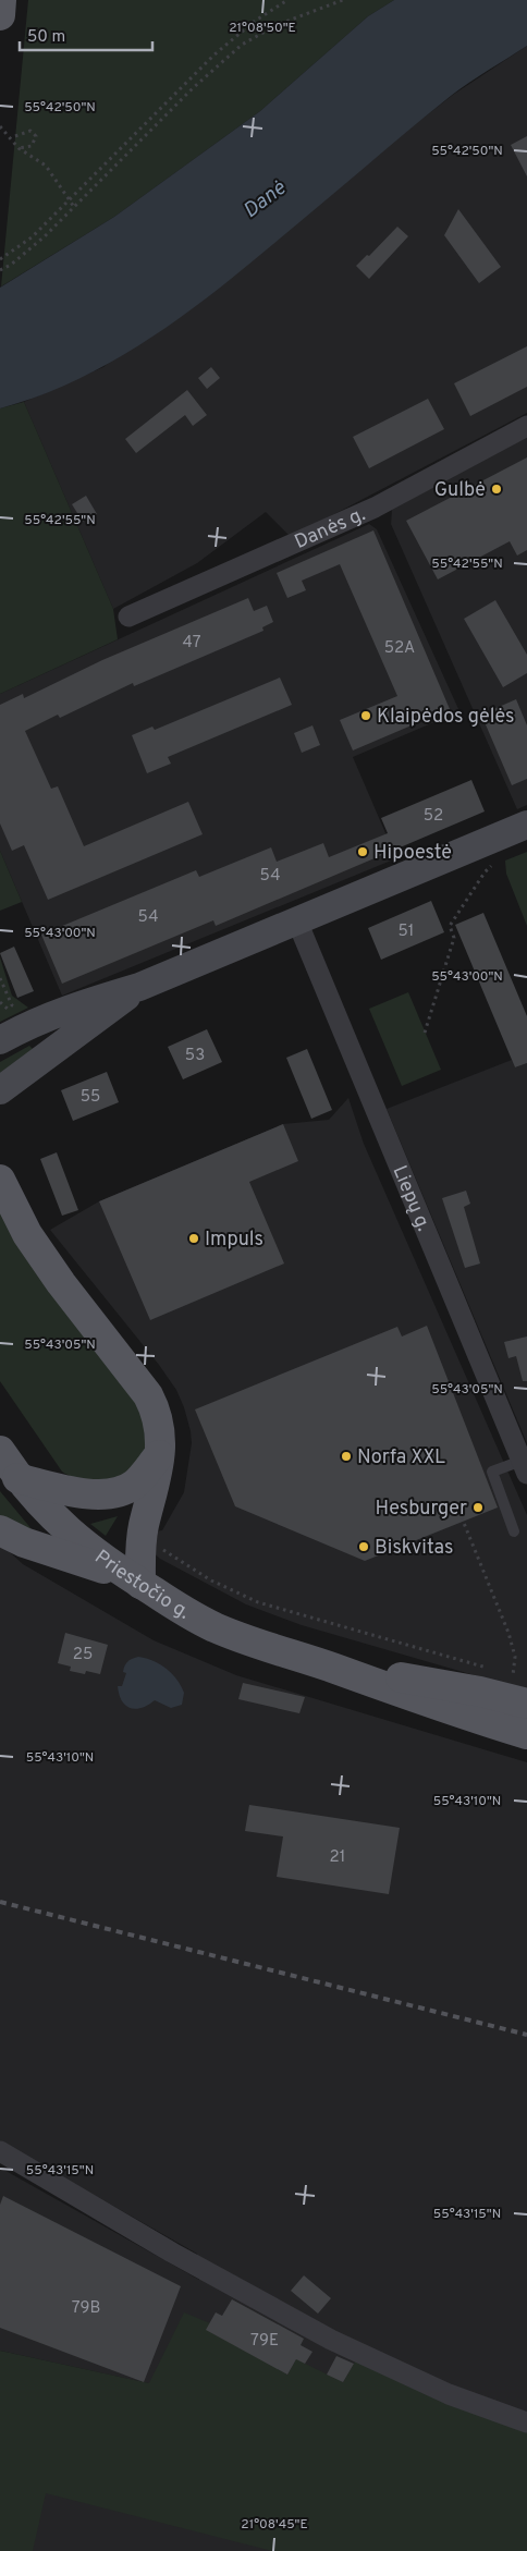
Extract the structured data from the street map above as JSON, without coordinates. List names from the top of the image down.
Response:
{
  "streets": {
    "main road": ["Priestočio g."],
    "street": ["Danės g.", "Liepų g."]
  },
  "water": ["Danė"],
  "places": [
    "Gulbė",
    "Klaipėdos gėlės",
    "Hipoestė",
    "Impuls",
    "Norfa XXL",
    "Hesburger",
    "Biskvitas"
  ],
  "house_numbers": [
    "47",
    "52A",
    "52",
    "54",
    "54",
    "51",
    "53",
    "55",
    "25",
    "21",
    "79B",
    "79E"
  ],
  "scale_bar": "50 m",
  "coordinates": [
    "21°08'50\"E",
    "55°42'50\"N",
    "55°42'55\"N",
    "55°43'00\"N",
    "55°43'05\"N",
    "55°43'10\"N",
    "55°43'15\"N",
    "21°08'45\"E"
  ]
}
